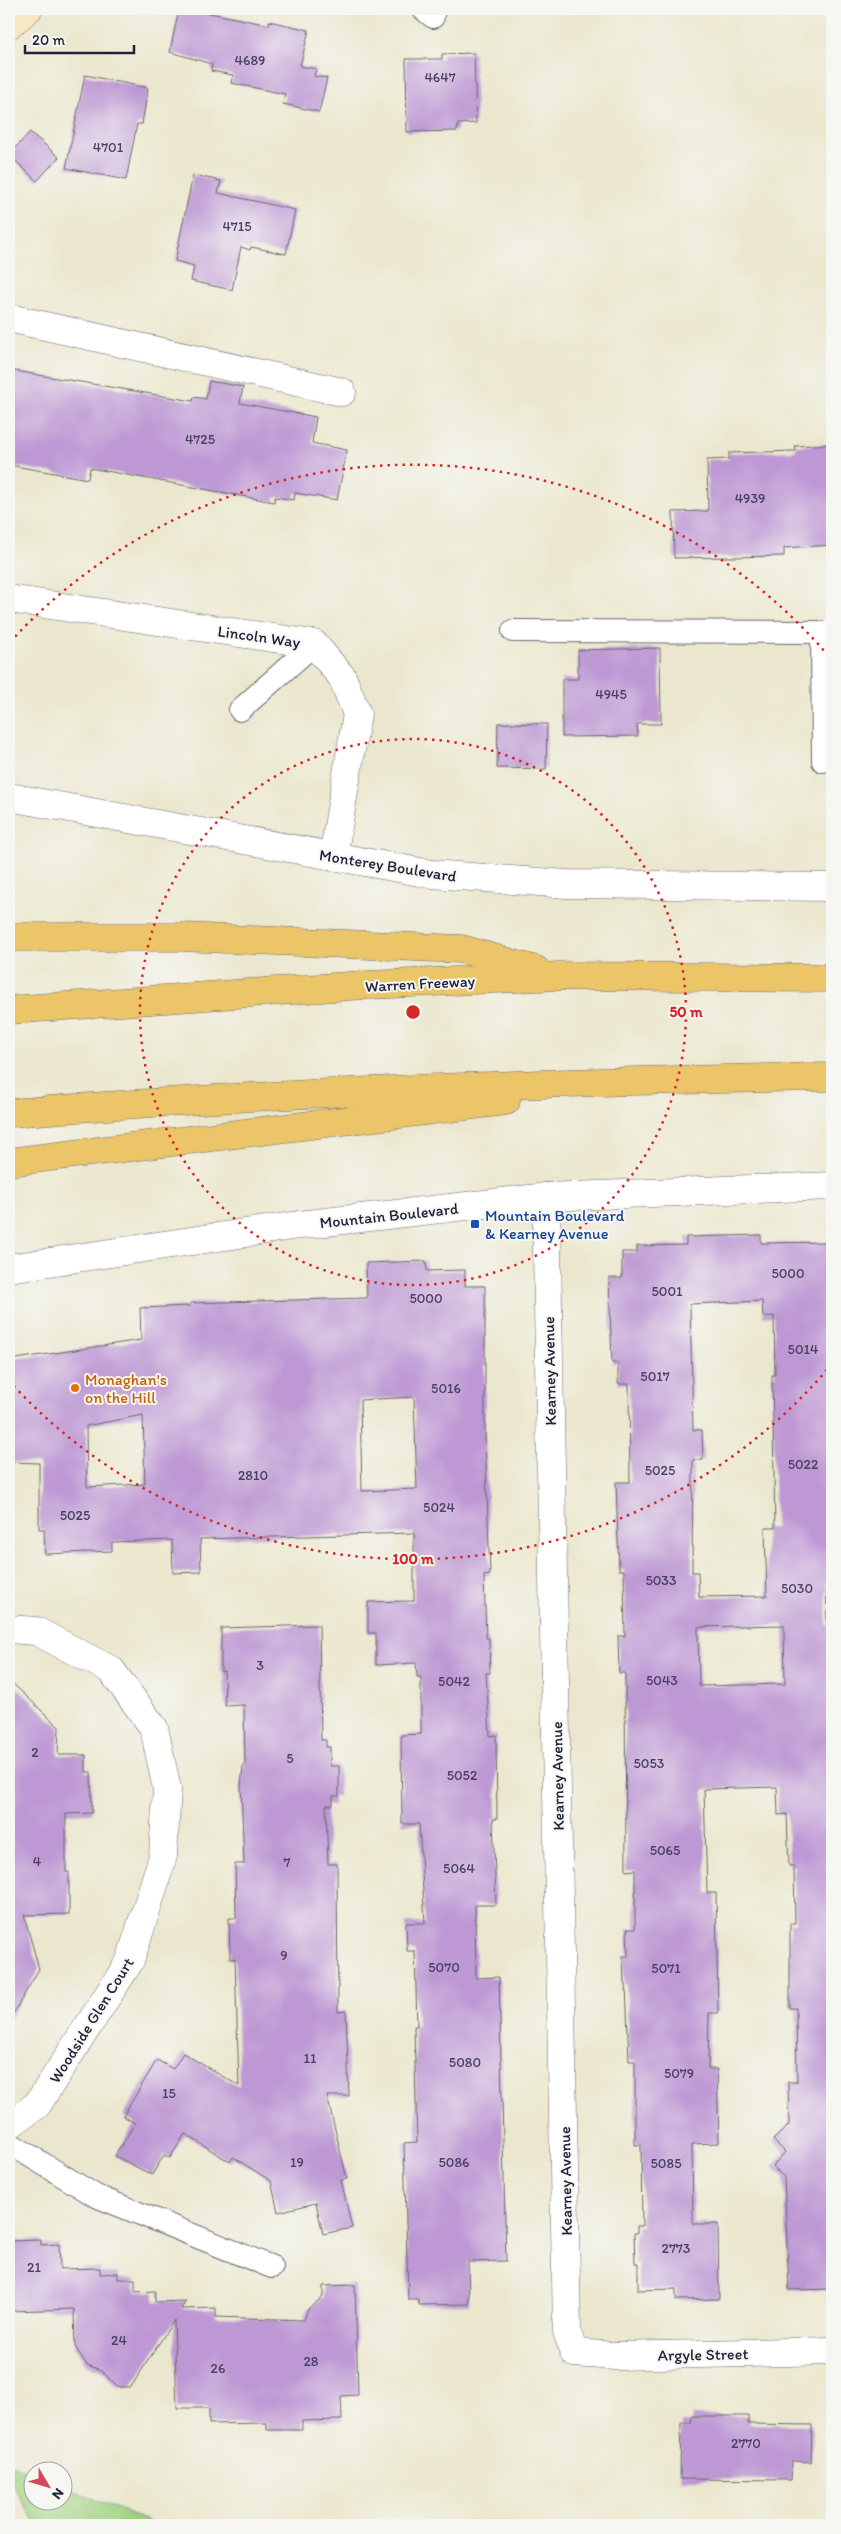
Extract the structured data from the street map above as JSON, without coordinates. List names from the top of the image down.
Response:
{
  "streets": {
    "highway": ["Warren Freeway"],
    "street": [
      "Lincoln Way",
      "Monterey Boulevard",
      "Mountain Boulevard",
      "Kearney Avenue",
      "Woodside Glen Court",
      "Argyle Street"
    ]
  },
  "crossings": [
    ["Lincoln Way", "Monterey Boulevard"],
    ["Mountain Boulevard", "Kearney Avenue"],
    ["Kearney Avenue", "Argyle Street"]
  ],
  "places": {
    "transit": ["Mountain Boulevard & Kearney Avenue"],
    "other": ["Monaghan's on the Hill"]
  },
  "house_numbers": [
    "4689",
    "4647",
    "4701",
    "4715",
    "4725",
    "4939",
    "4945",
    "5000",
    "5001",
    "5000",
    "5014",
    "5017",
    "5016",
    "5022",
    "5025",
    "2810",
    "5024",
    "5025",
    "5033",
    "5030",
    "3",
    "5043",
    "5042",
    "2",
    "5",
    "5053",
    "5052",
    "5065",
    "4",
    "7",
    "5064",
    "9",
    "5070",
    "5071",
    "11",
    "5080",
    "5079",
    "15",
    "19",
    "5086",
    "5085",
    "2773",
    "21",
    "24",
    "28",
    "26",
    "2770"
  ],
  "scale_bar": "20 m",
  "north": "bottom right",
  "rings": ["50 m", "100 m"]
}
